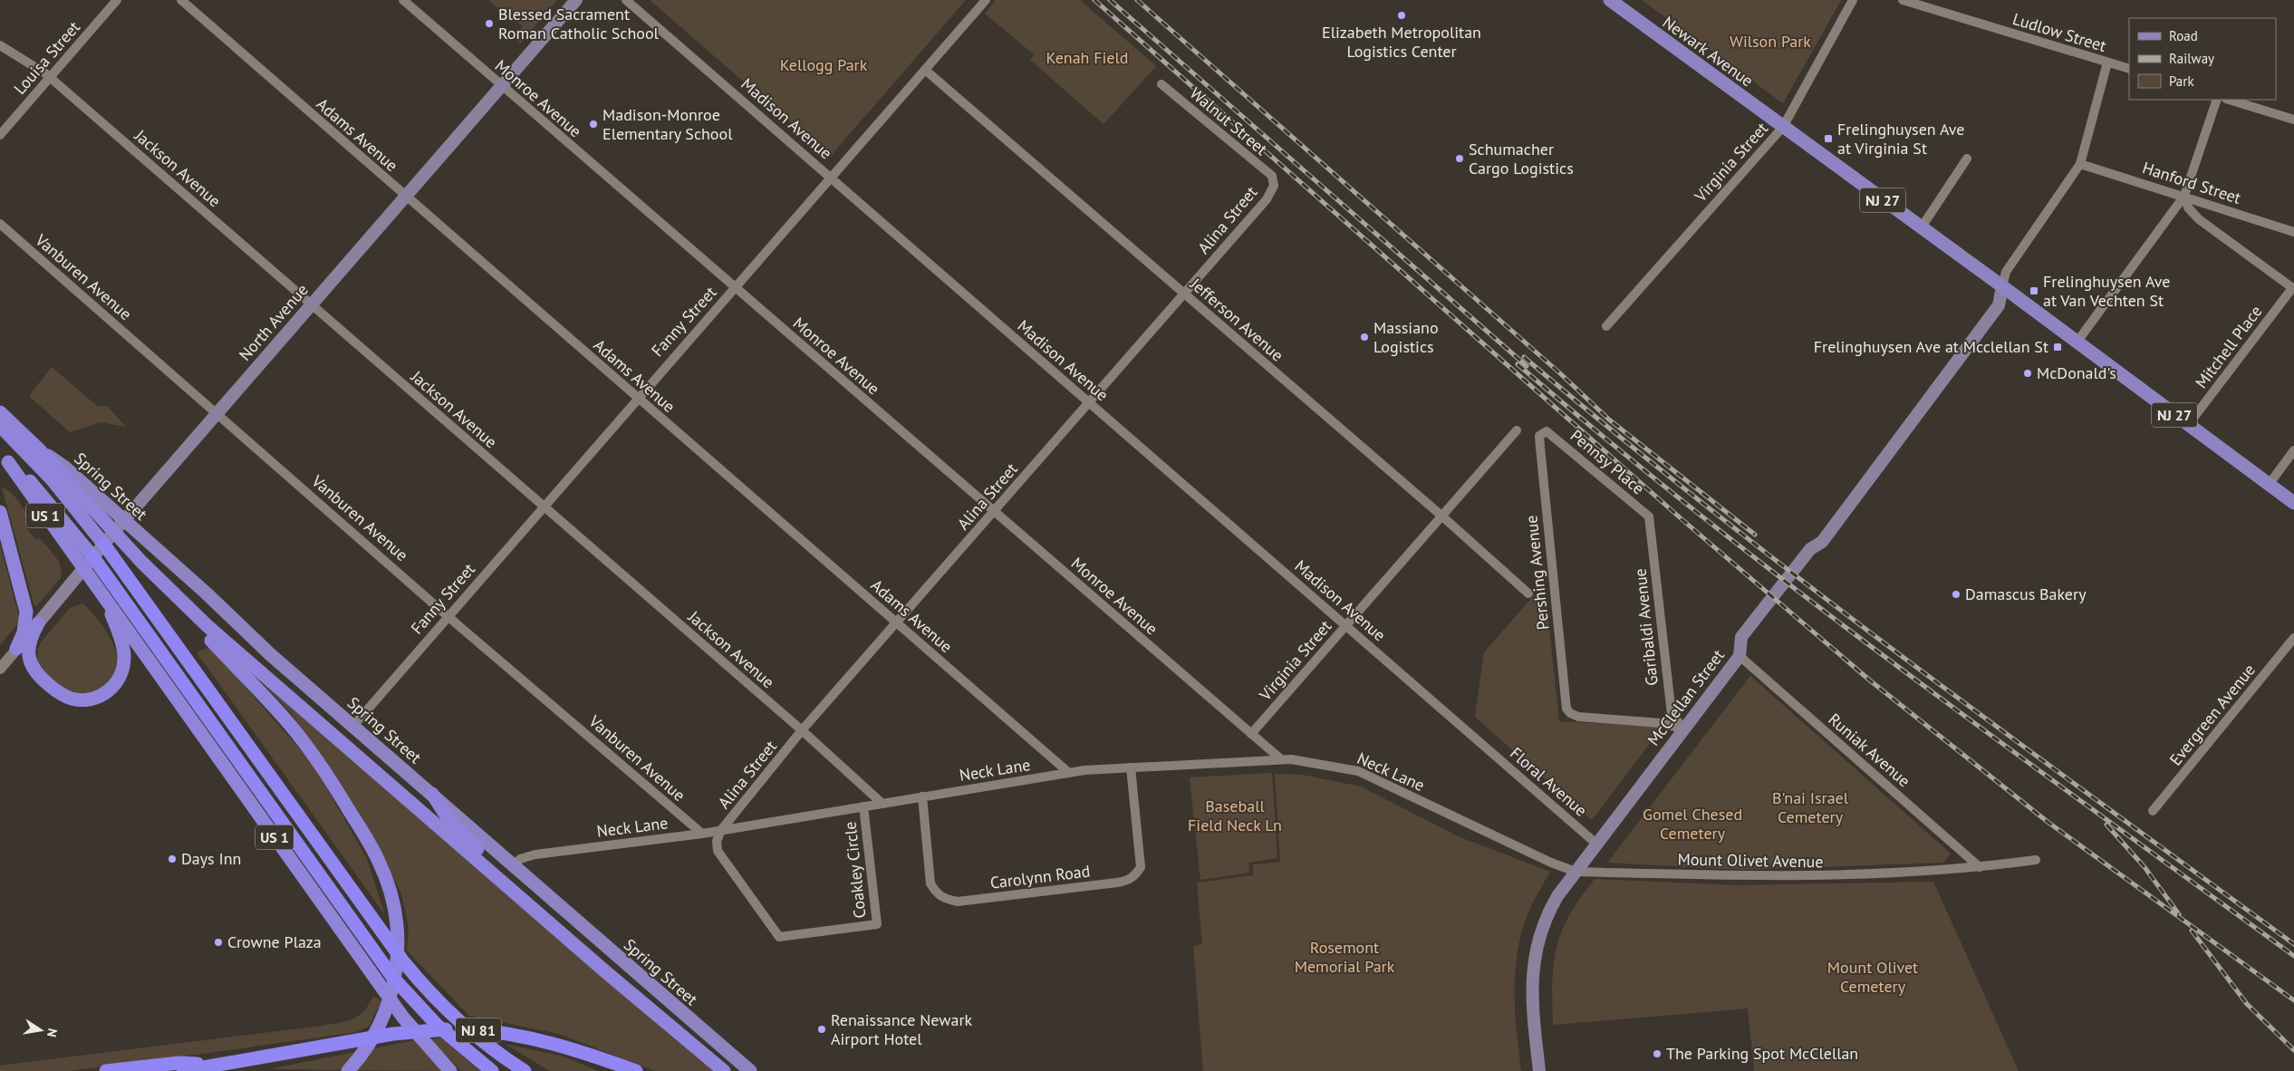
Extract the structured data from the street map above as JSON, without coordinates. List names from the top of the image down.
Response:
{
  "streets": {
    "highway": ["Spring Street", "US 1", "NJ 81"],
    "main road": [
      "Newark Avenue",
      "NJ 27",
      "North Avenue",
      "McClellan Street"
    ],
    "street": [
      "Ludlow Street",
      "Louisa Street",
      "Monroe Avenue",
      "Madison Avenue",
      "Walnut Street",
      "Adams Avenue",
      "Virginia Street",
      "Jackson Avenue",
      "Hanford Street",
      "Alina Street",
      "Vanburen Avenue",
      "Jefferson Avenue",
      "Fanny Street",
      "Mitchell Place",
      "Pennsy Place",
      "Pershing Avenue",
      "Garibaldi Avenue",
      "Evergreen Avenue",
      "Runiak Avenue",
      "Neck Lane",
      "Floral Avenue",
      "Mount Olivet Avenue",
      "Coakley Circle",
      "Carolynn Road"
    ]
  },
  "crossings": [
    ["Newark Avenue", "Virginia Street"],
    ["Newark Avenue", "NJ 27"],
    ["Louisa Street", "Jackson Avenue"],
    ["Monroe Avenue", "Virginia Street"],
    ["Monroe Avenue", "Alina Street"],
    ["Monroe Avenue", "Fanny Street"],
    ["Monroe Avenue", "North Avenue"],
    ["Madison Avenue", "Virginia Street"],
    ["Madison Avenue", "Alina Street"],
    ["Madison Avenue", "Fanny Street"],
    ["Madison Avenue", "Floral Avenue"],
    ["Walnut Street", "Alina Street"],
    ["Adams Avenue", "Alina Street"],
    ["Adams Avenue", "Fanny Street"],
    ["Adams Avenue", "North Avenue"],
    ["Adams Avenue", "Neck Lane"],
    ["Virginia Street", "NJ 27"],
    ["Virginia Street", "Jefferson Avenue"],
    ["Jackson Avenue", "Alina Street"],
    ["Jackson Avenue", "Fanny Street"],
    ["Jackson Avenue", "North Avenue"],
    ["Jackson Avenue", "Neck Lane"],
    ["NJ 27", "Mitchell Place"],
    ["NJ 27", "McClellan Street"],
    ["Alina Street", "Jefferson Avenue"],
    ["Alina Street", "Neck Lane"],
    ["Alina Street", "Coakley Circle"],
    ["Vanburen Avenue", "Fanny Street"],
    ["Vanburen Avenue", "North Avenue"],
    ["Vanburen Avenue", "Neck Lane"],
    ["Jefferson Avenue", "Fanny Street"],
    ["Fanny Street", "Spring Street"],
    ["North Avenue", "Spring Street"],
    ["North Avenue", "US 1"],
    ["Pennsy Place", "Pershing Avenue"],
    ["Pennsy Place", "Garibaldi Avenue"],
    ["Spring Street", "US 1"],
    ["Spring Street", "Neck Lane"],
    ["Pershing Avenue", "Garibaldi Avenue"],
    ["Pershing Avenue", "McClellan Street"],
    ["Garibaldi Avenue", "McClellan Street"],
    ["McClellan Street", "Runiak Avenue"],
    ["McClellan Street", "Floral Avenue"],
    ["McClellan Street", "Mount Olivet Avenue"],
    ["Runiak Avenue", "Mount Olivet Avenue"],
    ["Neck Lane", "Mount Olivet Avenue"],
    ["Neck Lane", "Coakley Circle"],
    ["Neck Lane", "Carolynn Road"]
  ],
  "parks": [
    "Wilson Park",
    "Kenah Field",
    "Kellogg Park",
    "B'nai Israel Cemetery",
    "Baseball Field Neck Ln",
    "Gomel Chesed Cemetery",
    "Rosemont Memorial Park",
    "Mount Olivet Cemetery"
  ],
  "places": {
    "other": [
      "Elizabeth Metropolitan Logistics Center",
      "Blessed Sacrament Roman Catholic School",
      "Madison-Monroe Elementary School",
      "Schumacher Cargo Logistics",
      "Massiano Logistics",
      "McDonald's",
      "Damascus Bakery",
      "Days Inn",
      "Crowne Plaza",
      "Renaissance Newark Airport Hotel",
      "The Parking Spot McClellan"
    ],
    "transit": ["Frelinghuysen Ave at Virginia St", "Frelinghuysen Ave at Van Vechten St", "Frelinghuysen Ave at Mcclellan St"]
  },
  "legend": ["Road", "Railway", "Park"],
  "north": "right"
}
